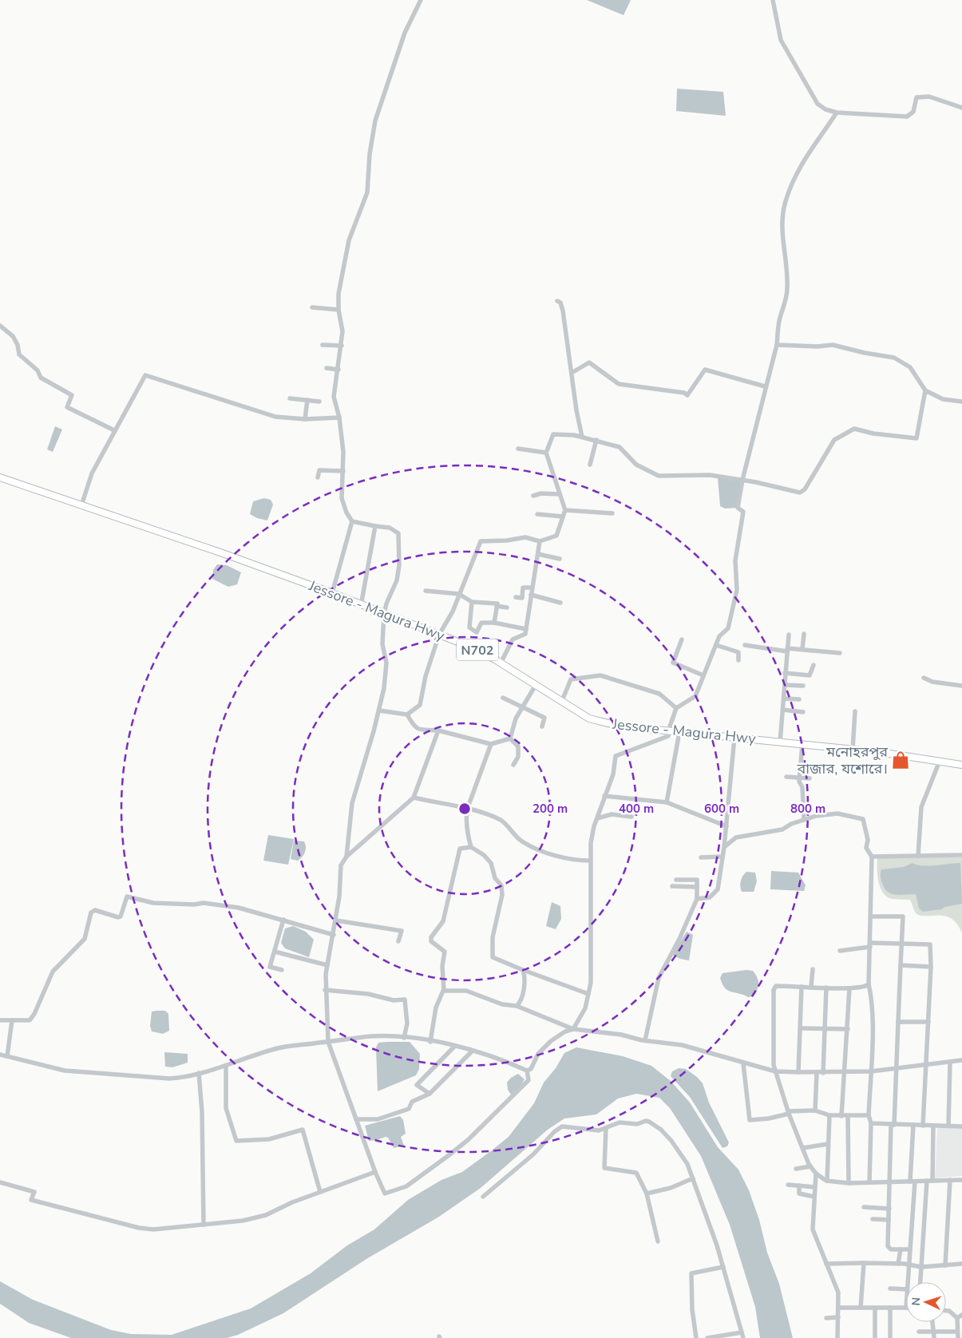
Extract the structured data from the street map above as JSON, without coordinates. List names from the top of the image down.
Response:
{
  "streets": {
    "highway": ["Jessore - Magura Hwy", "N702"]
  },
  "places": {
    "shop": ["ম‌ন‌োহরপুর বাজার, যশ‌োরে।"]
  },
  "north": "left",
  "rings": [
    "200 m",
    "400 m",
    "600 m",
    "800 m"
  ]
}
